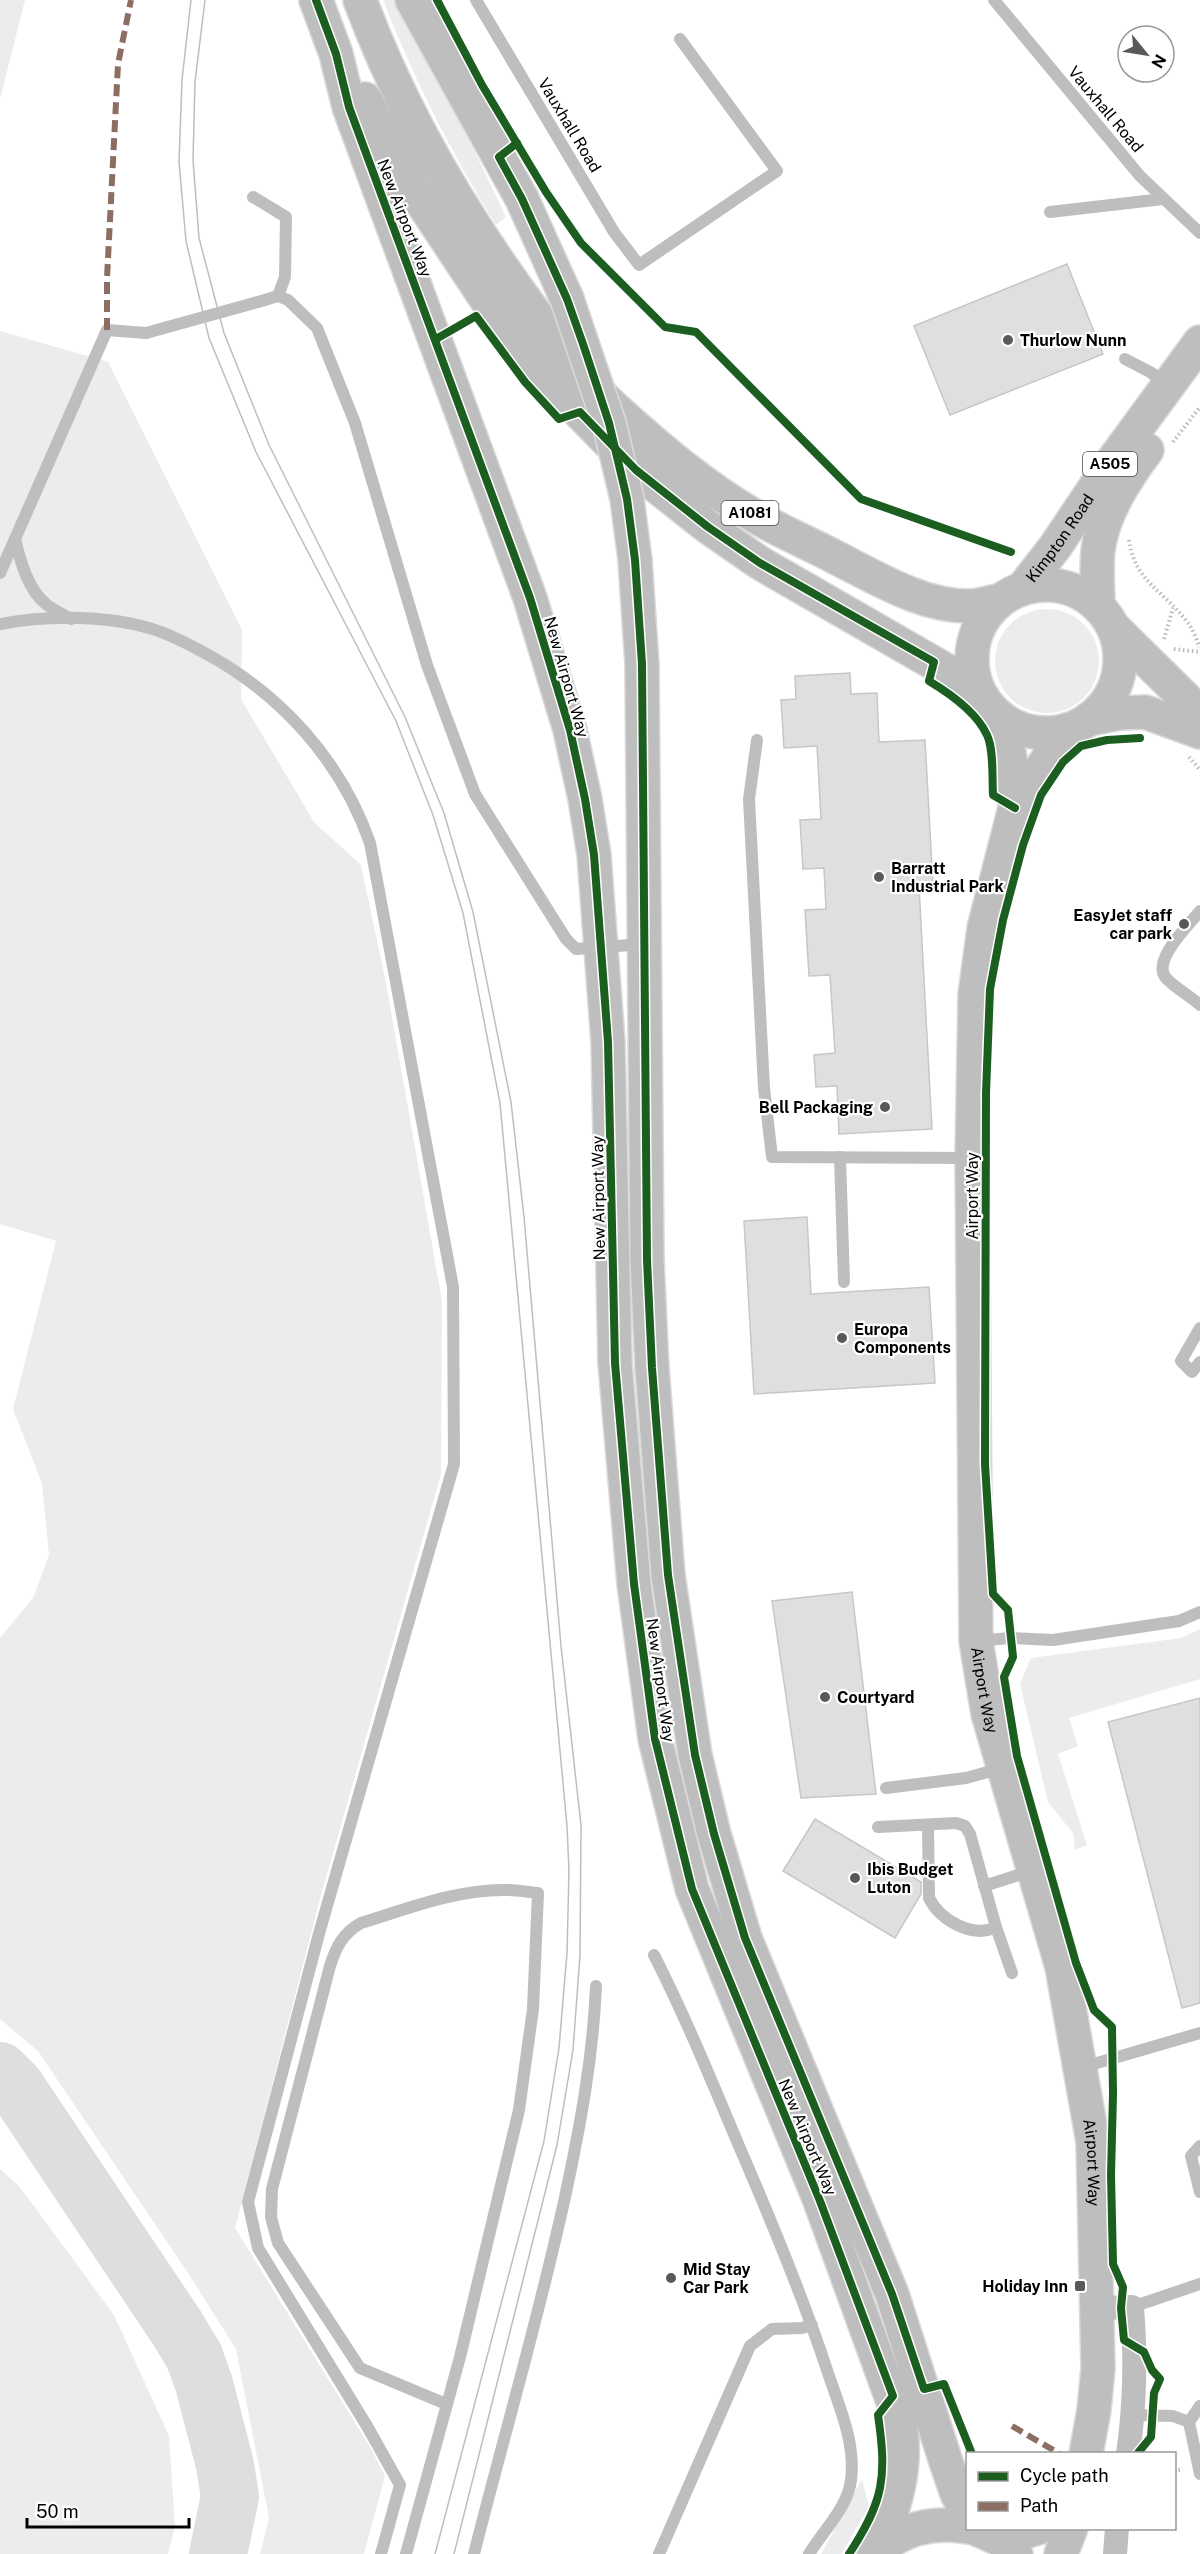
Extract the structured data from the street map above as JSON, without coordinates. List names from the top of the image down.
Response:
{
  "streets": {
    "main road": [
      "New Airport Way",
      "A505",
      "A1081",
      "Kimpton Road",
      "Airport Way"
    ],
    "lane": ["Vauxhall Road"]
  },
  "crossings": [
    ["New Airport Way", "A1081"],
    ["New Airport Way", "Kimpton Road"],
    ["New Airport Way", "Airport Way"],
    ["A1081", "Kimpton Road"],
    ["A1081", "Airport Way"],
    ["Kimpton Road", "Airport Way"]
  ],
  "places": {
    "other": [
      "Thurlow Nunn",
      "Barratt Industrial Park",
      "EasyJet staff car park",
      "Bell Packaging",
      "Europa Components",
      "Courtyard",
      "Ibis Budget Luton",
      "Mid Stay Car Park"
    ],
    "transit": ["Holiday Inn"]
  },
  "legend": ["Cycle path", "Path"],
  "scale_bar": "50 m",
  "north": "bottom right"
}
